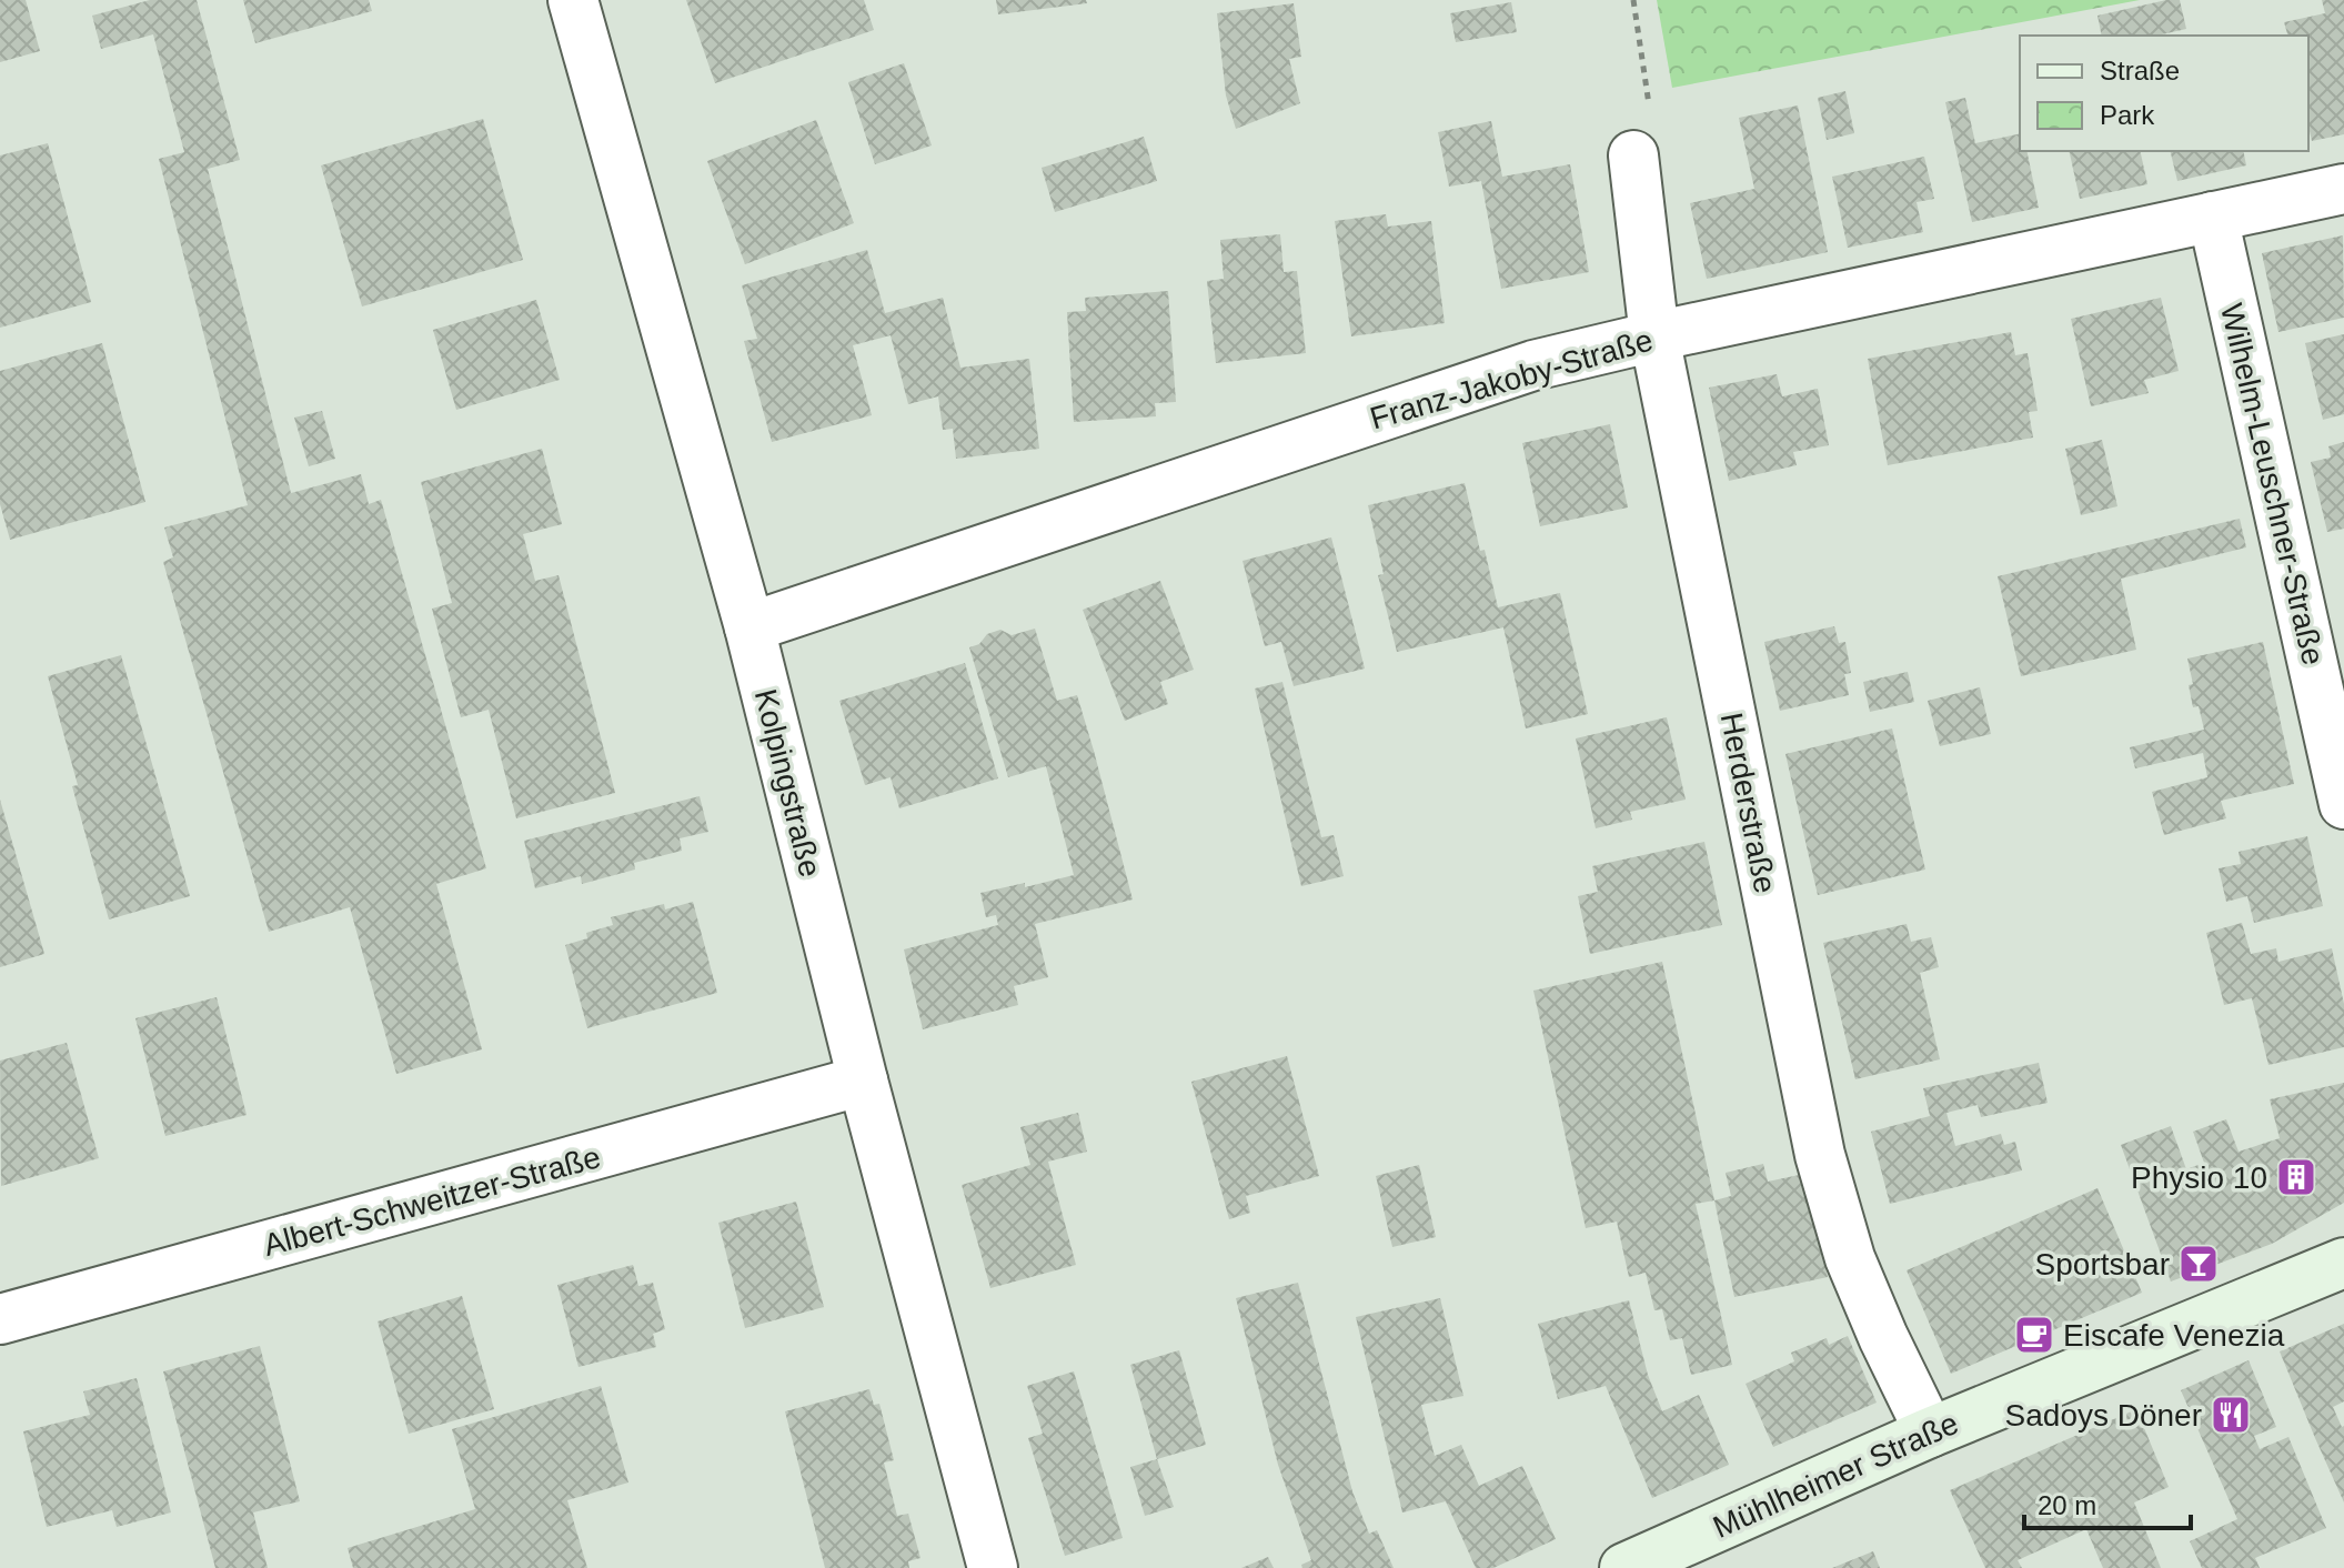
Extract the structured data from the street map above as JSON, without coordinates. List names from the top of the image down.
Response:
{
  "streets": {
    "main road": ["Mühlheimer Straße"],
    "street": [
      "Franz-Jakoby-Straße",
      "Wilhelm-Leuschner-Straße",
      "Kolpingstraße",
      "Herderstraße",
      "Albert-Schweitzer-Straße"
    ]
  },
  "crossings": [
    ["Franz-Jakoby-Straße", "Wilhelm-Leuschner-Straße"],
    ["Franz-Jakoby-Straße", "Kolpingstraße"],
    ["Franz-Jakoby-Straße", "Herderstraße"],
    ["Kolpingstraße", "Albert-Schweitzer-Straße"],
    ["Herderstraße", "Mühlheimer Straße"]
  ],
  "places": {
    "building": ["Physio 10"],
    "bar": ["Sportsbar"],
    "cafe": ["Eiscafe Venezia"],
    "restaurant": ["Sadoys Döner"]
  },
  "legend": ["Straße", "Park"],
  "scale_bar": "20 m"
}
